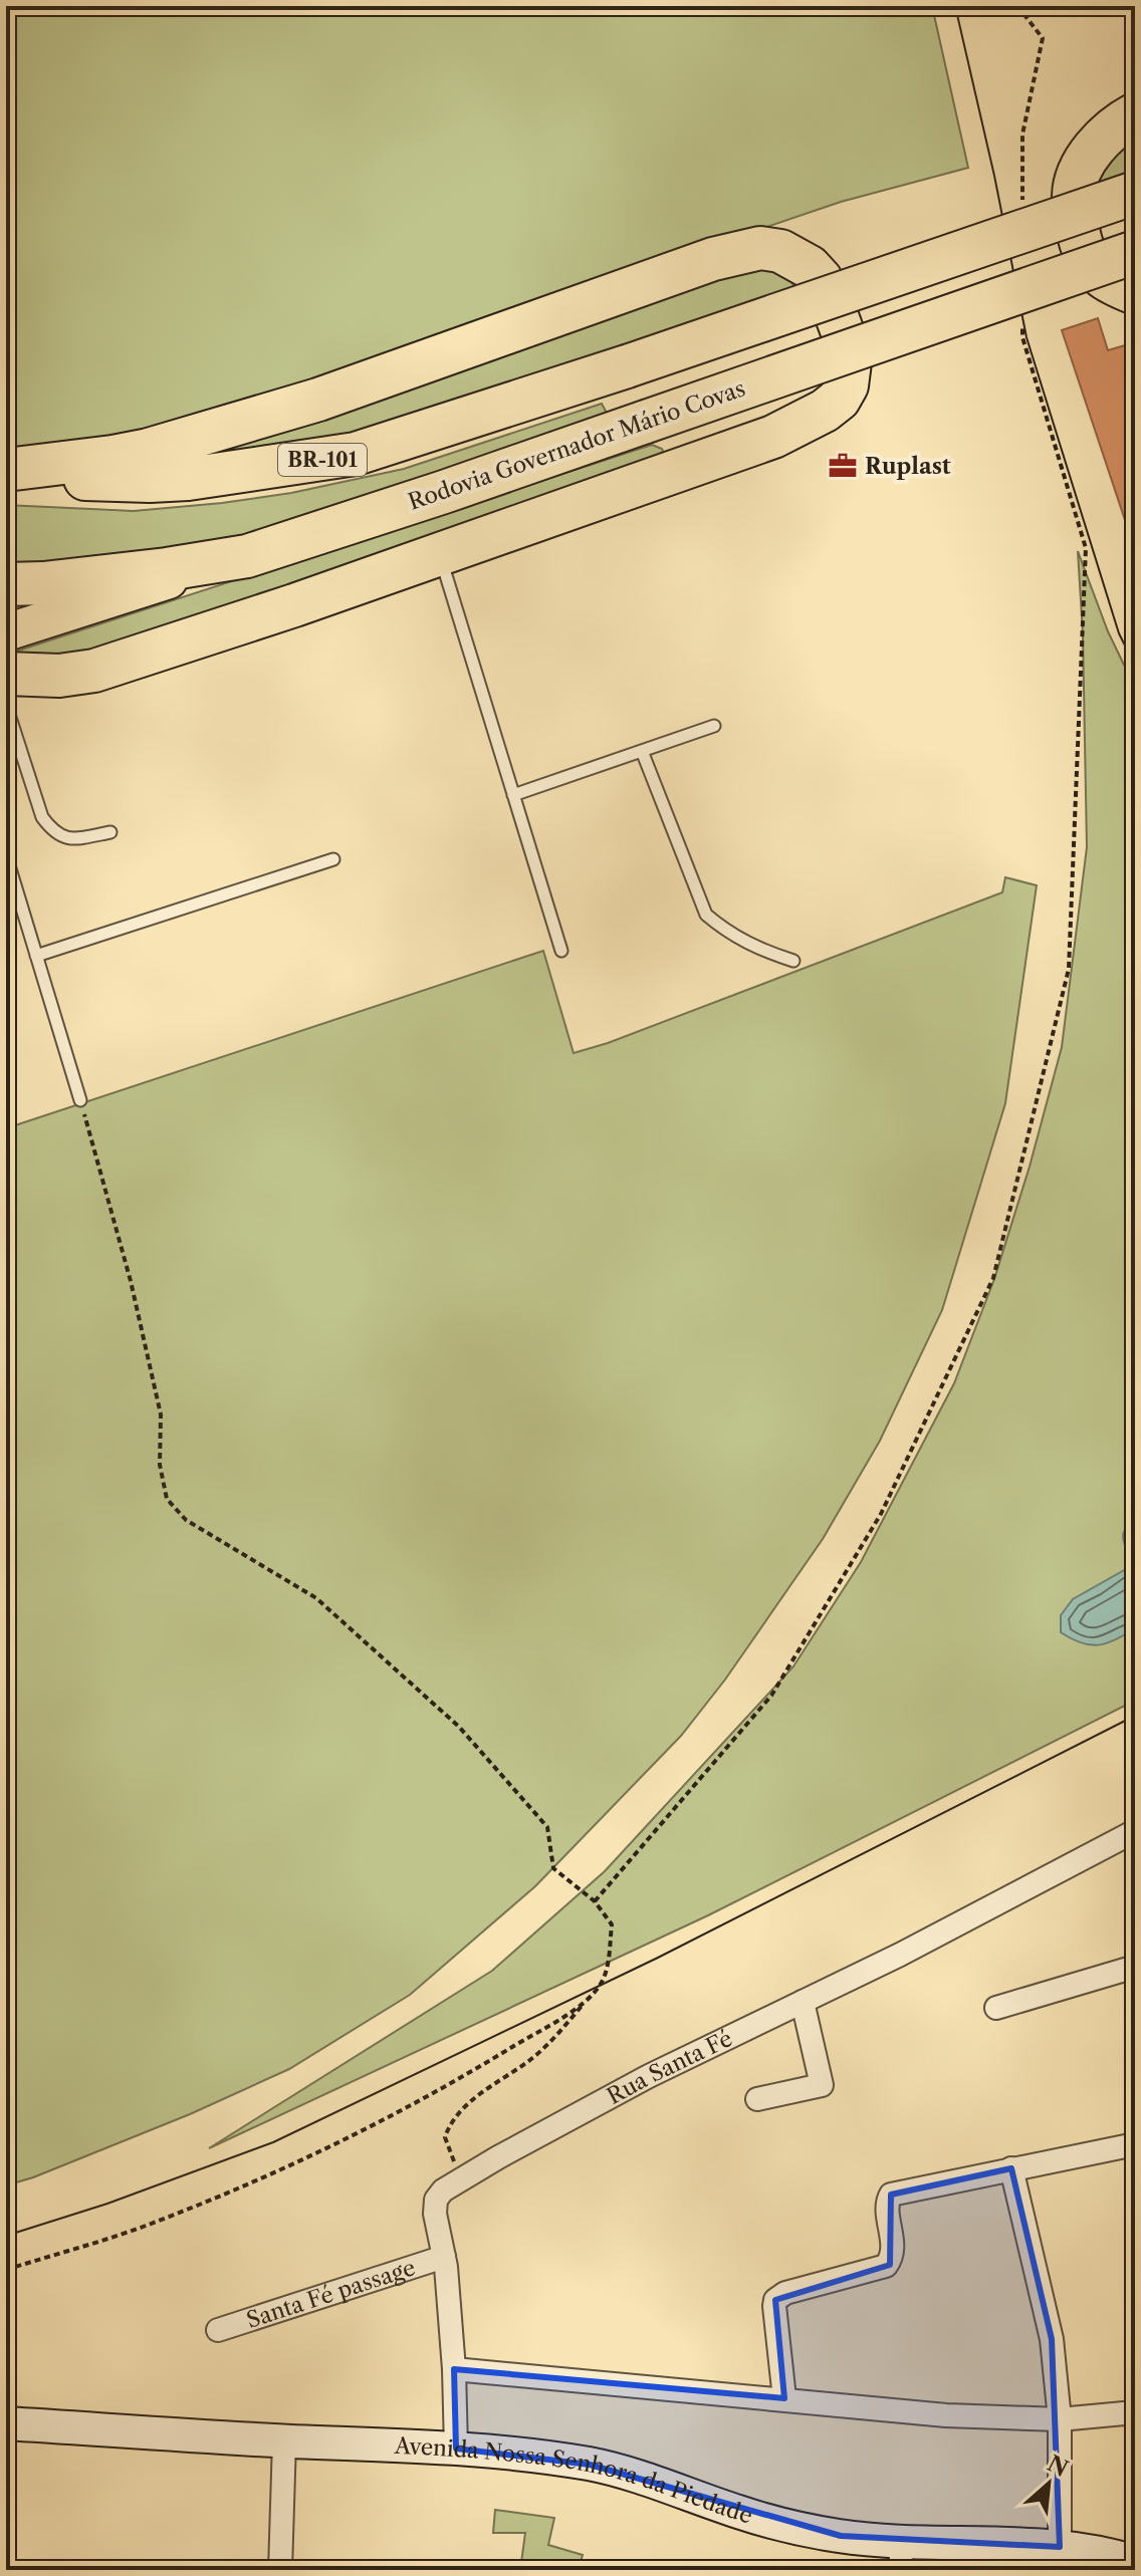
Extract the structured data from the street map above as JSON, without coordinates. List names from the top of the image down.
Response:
{
  "streets": {
    "highway": ["Rodovia Governador Mário Covas", "BR-101"],
    "street": ["Rua Santa Fé", "Santa Fé passage", "Avenida Nossa Senhora da Piedade"]
  },
  "crossings": [
    ["Rua Santa Fé", "Santa Fé passage"],
    ["Rua Santa Fé", "Avenida Nossa Senhora da Piedade"]
  ],
  "places": {
    "office": ["Ruplast"]
  },
  "north": "top right"
}
